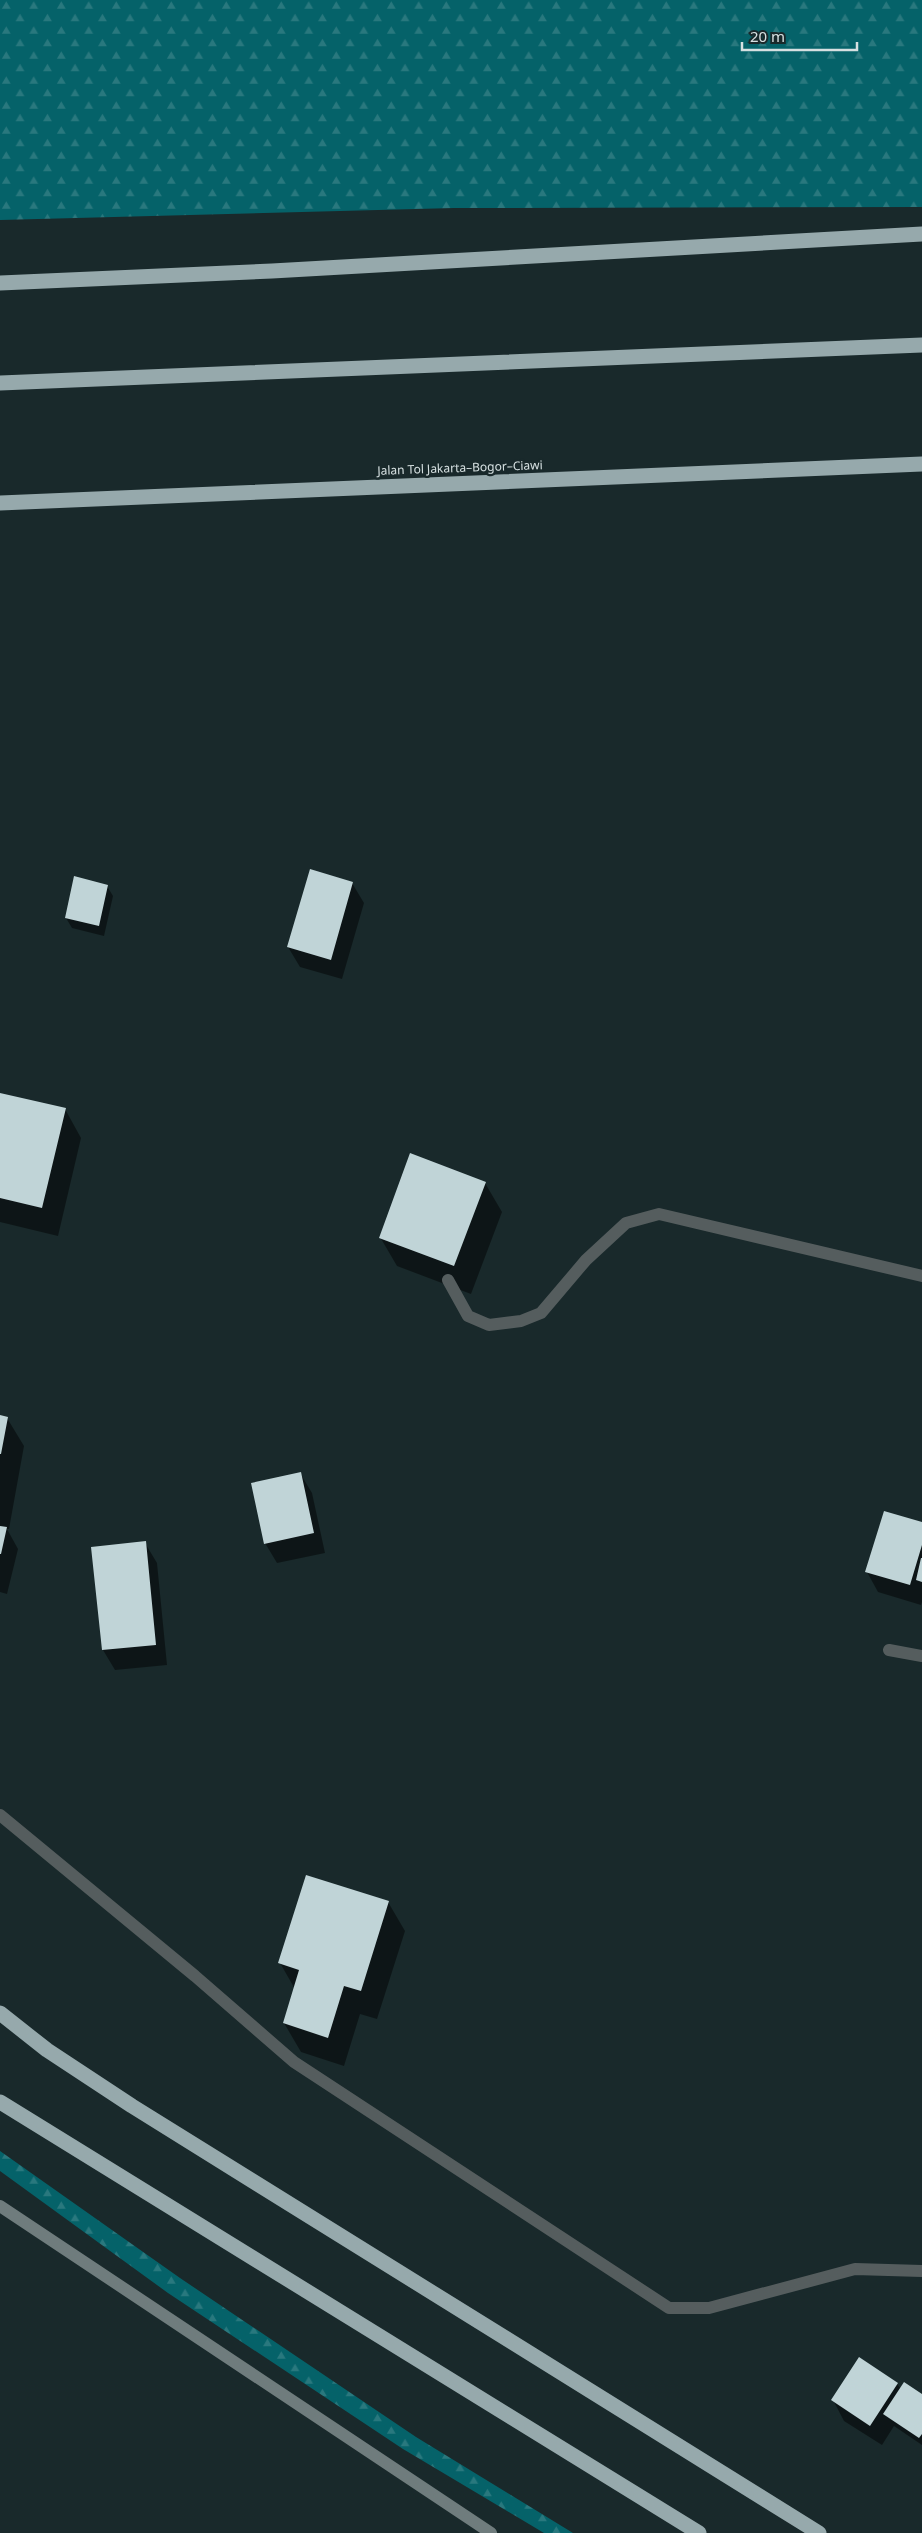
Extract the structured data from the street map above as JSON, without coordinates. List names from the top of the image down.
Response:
{
  "streets": {
    "highway": ["Jalan Tol Jakarta–Bogor–Ciawi"]
  },
  "scale_bar": "20 m"
}
